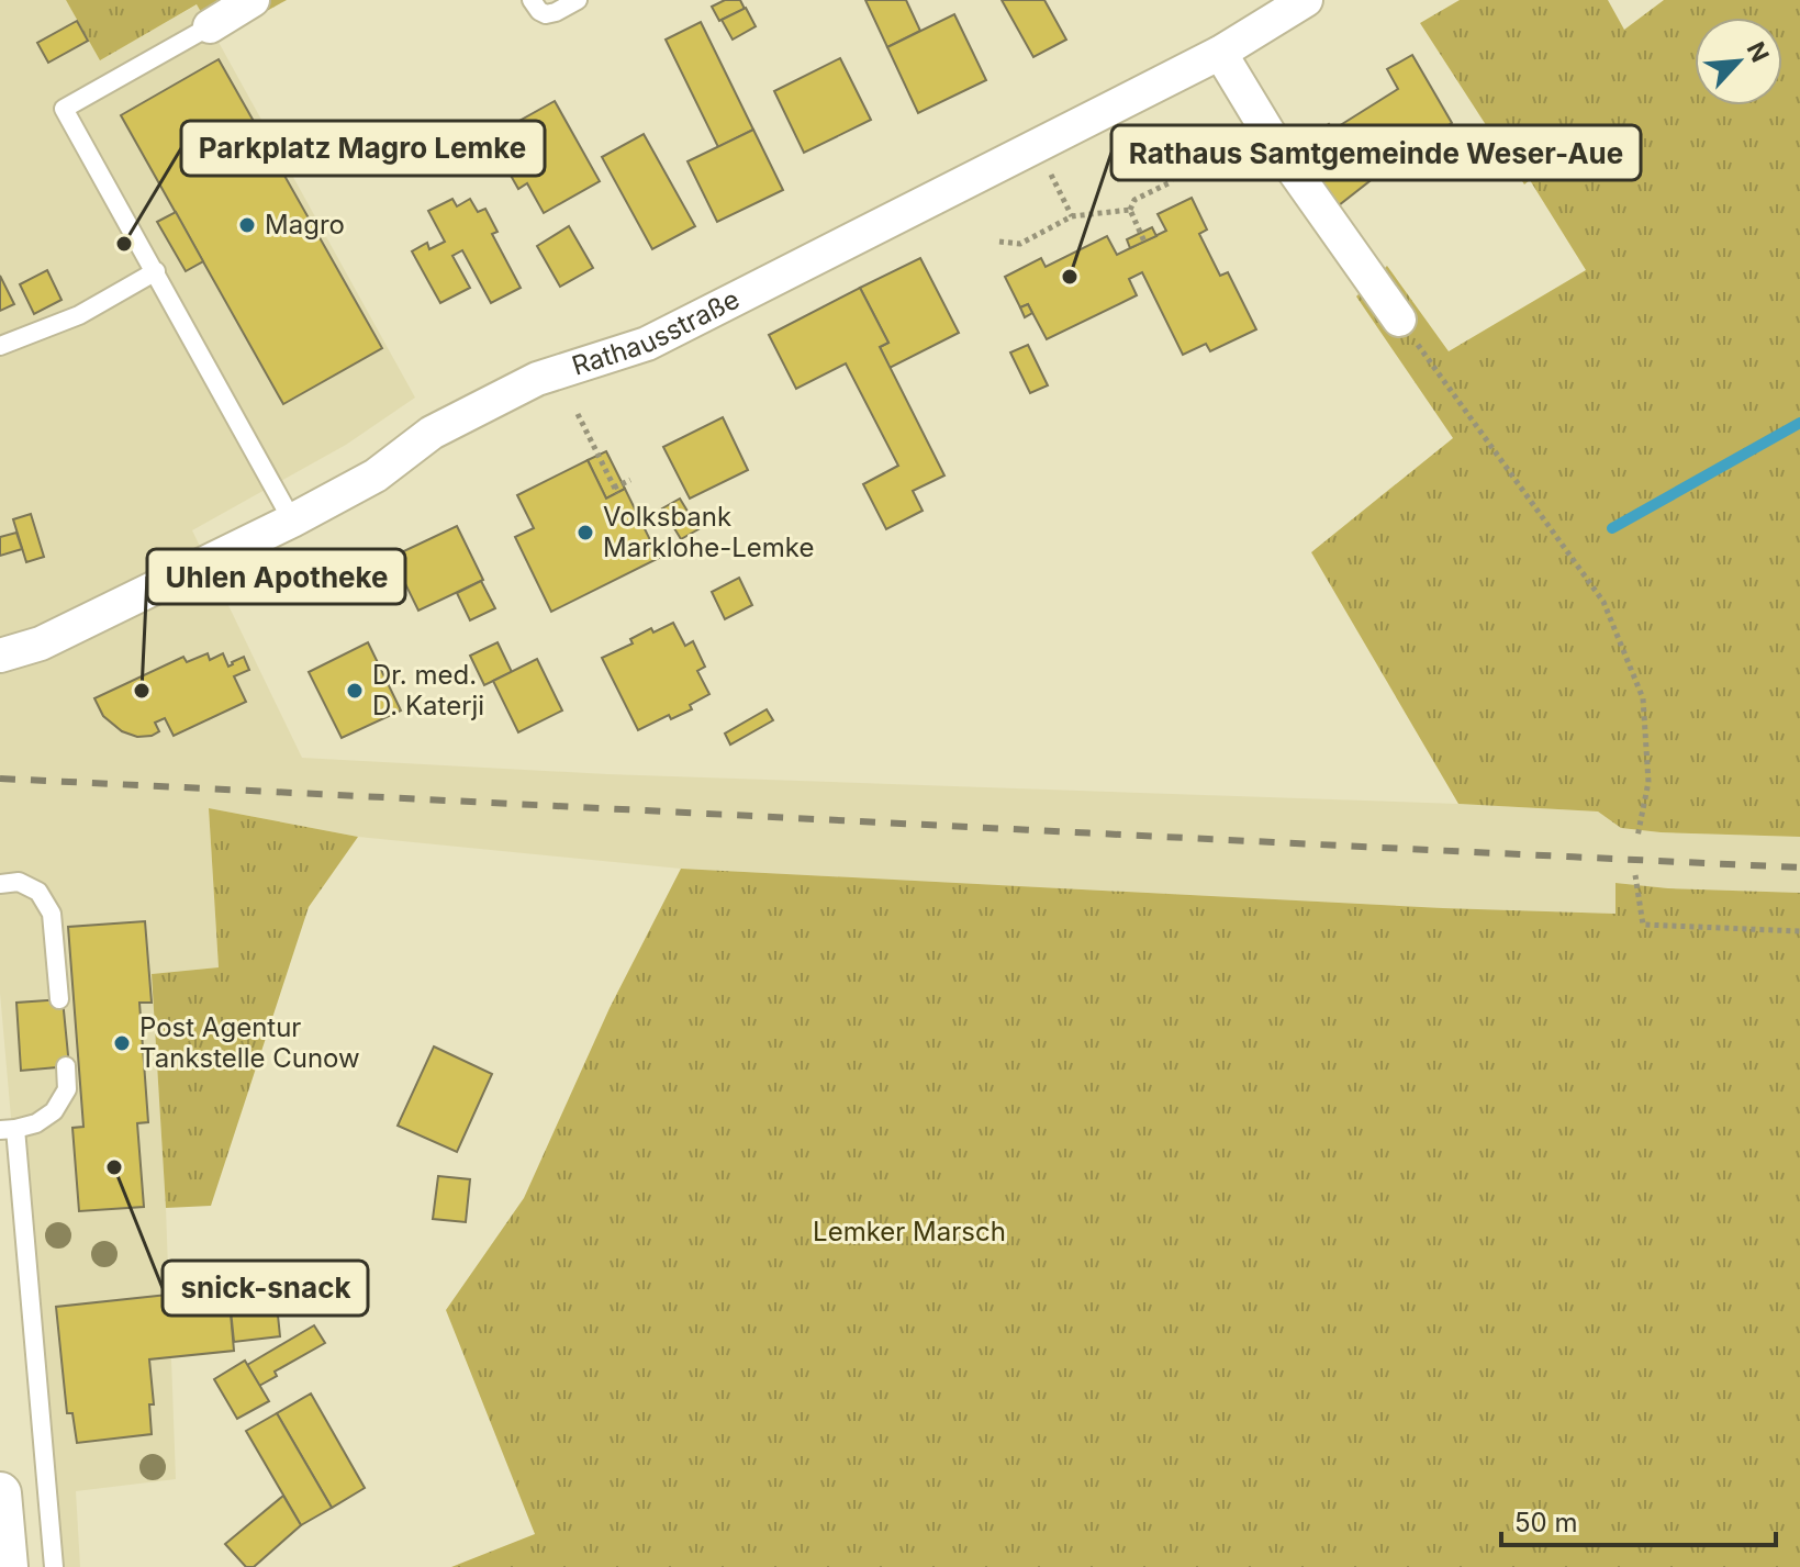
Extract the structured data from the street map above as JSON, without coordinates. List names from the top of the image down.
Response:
{
  "streets": {
    "street": ["Rathausstraße"]
  },
  "parks": ["Lemker Marsch"],
  "places": [
    "Magro",
    "Parkplatz Magro Lemke",
    "Rathaus Samtgemeinde Weser-Aue",
    "Volksbank Marklohe-Lemke",
    "Uhlen Apotheke",
    "Dr. med. D. Katerji",
    "Post Agentur Tankstelle Cunow",
    "snick-snack"
  ],
  "scale_bar": "50 m",
  "north": "top right"
}
